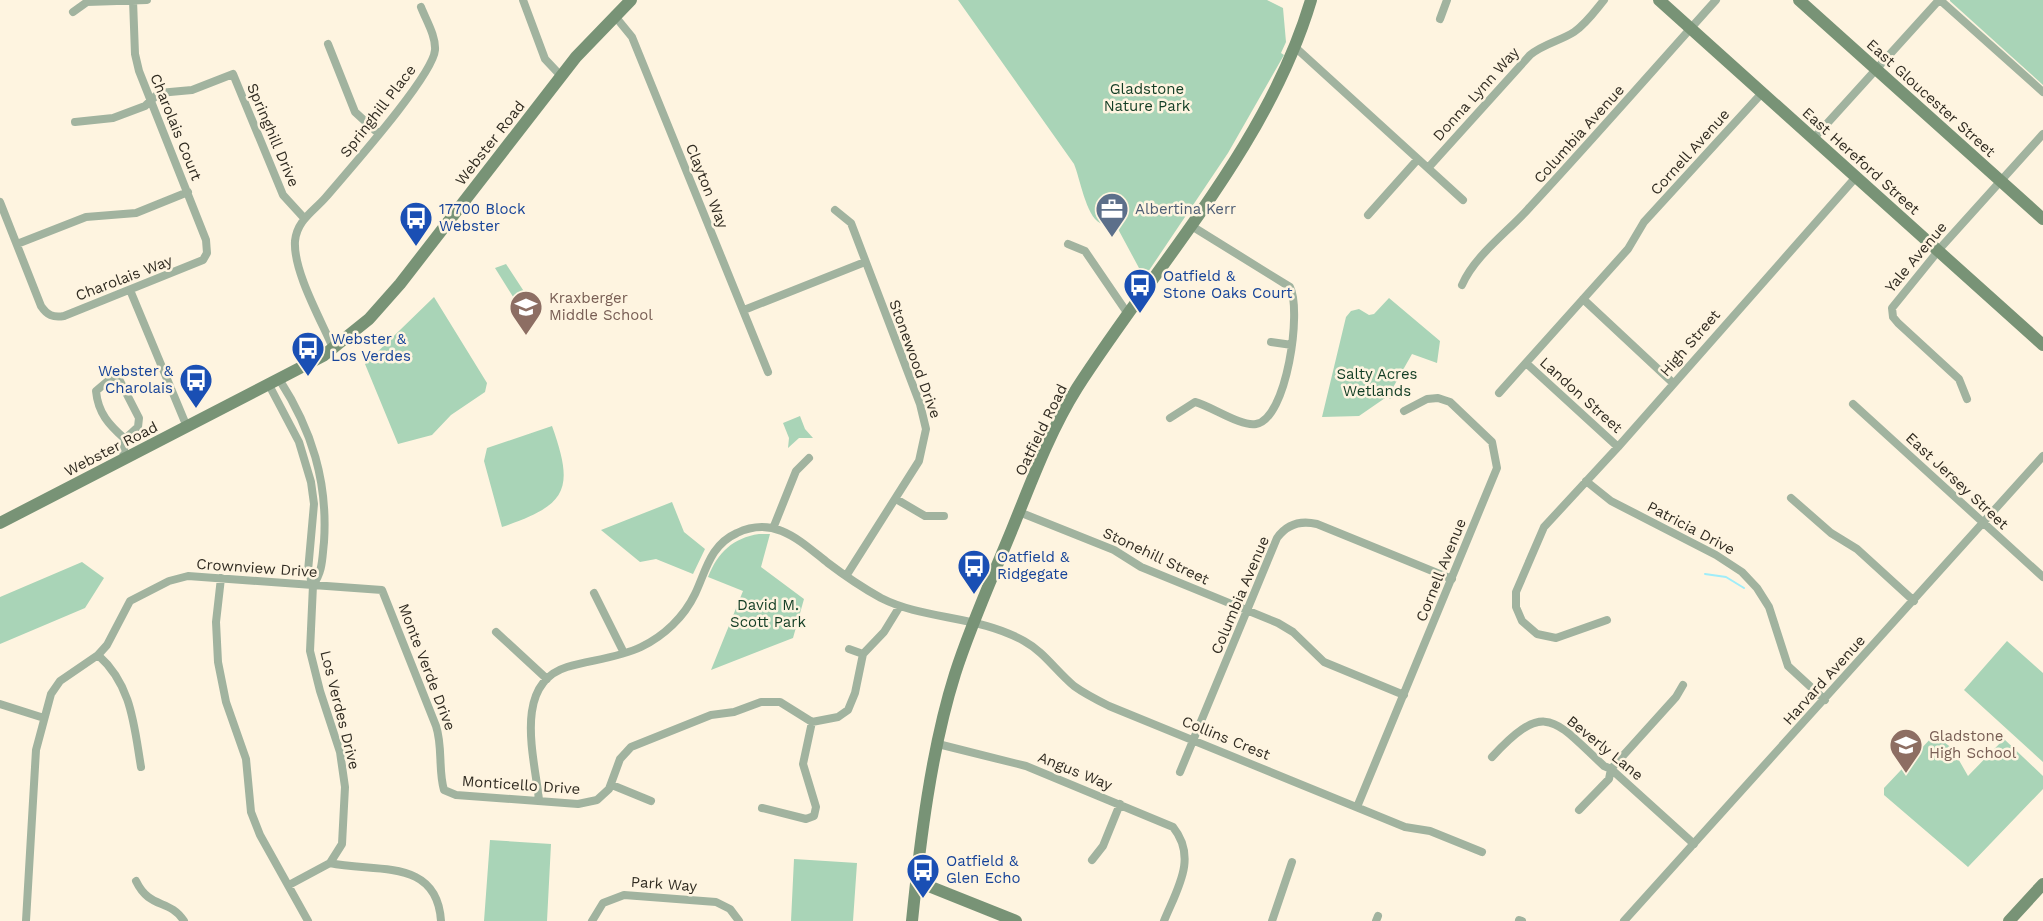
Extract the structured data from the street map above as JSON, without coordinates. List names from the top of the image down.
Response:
{
  "streets": {
    "street": [
      "Donna Lynn Way",
      "East Gloucester Street",
      "Springhill Place",
      "Charolais Court",
      "Columbia Avenue",
      "Springhill Drive",
      "Webster Road",
      "Cornell Avenue",
      "East Hereford Street",
      "Clayton Way",
      "Yale Avenue",
      "Charolais Way",
      "High Street",
      "Stonewood Drive",
      "Landon Street",
      "Oatfield Road",
      "East Jersey Street",
      "Patricia Drive",
      "Stonehill Street",
      "Crownview Drive",
      "Monte Verde Drive",
      "Harvard Avenue",
      "Los Verdes Drive",
      "Collins Crest",
      "Beverly Lane",
      "Angus Way",
      "Monticello Drive",
      "Park Way"
    ]
  },
  "crossings": [
    ["East Gloucester Street", "Yale Avenue"],
    ["Springhill Place", "Springhill Drive"],
    ["Charolais Court", "Springhill Drive"],
    ["Charolais Court", "Charolais Way"],
    ["Columbia Avenue", "Cornell Avenue"],
    ["Columbia Avenue", "East Hereford Street"],
    ["Columbia Avenue", "Stonehill Street"],
    ["Columbia Avenue", "Collins Crest"],
    ["Webster Road", "Clayton Way"],
    ["Webster Road", "Los Verdes Drive"],
    ["Cornell Avenue", "East Hereford Street"],
    ["Cornell Avenue", "Landon Street"],
    ["Cornell Avenue", "Stonehill Street"],
    ["Cornell Avenue", "Collins Crest"],
    ["East Hereford Street", "Yale Avenue"],
    ["East Hereford Street", "High Street"],
    ["High Street", "Landon Street"],
    ["High Street", "Patricia Drive"],
    ["Stonewood Drive", "Collins Crest"],
    ["Oatfield Road", "Stonehill Street"],
    ["Oatfield Road", "Collins Crest"],
    ["Oatfield Road", "Angus Way"],
    ["East Jersey Street", "Harvard Avenue"],
    ["Patricia Drive", "Harvard Avenue"],
    ["Crownview Drive", "Monte Verde Drive"],
    ["Crownview Drive", "Los Verdes Drive"],
    ["Monte Verde Drive", "Monticello Drive"],
    ["Harvard Avenue", "Beverly Lane"]
  ],
  "parks": ["Gladstone Nature Park", "Salty Acres Wetlands", "David M. Scott Park"],
  "places": {
    "office": ["Albertina Kerr"],
    "bus stop": [
      "17700 Block Webster",
      "Oatfield & Stone Oaks Court",
      "Webster & Los Verdes",
      "Webster & Charolais",
      "Oatfield & Ridgegate",
      "Oatfield & Glen Echo"
    ],
    "school or university": ["Kraxberger Middle School", "Gladstone High School"]
  }
}
